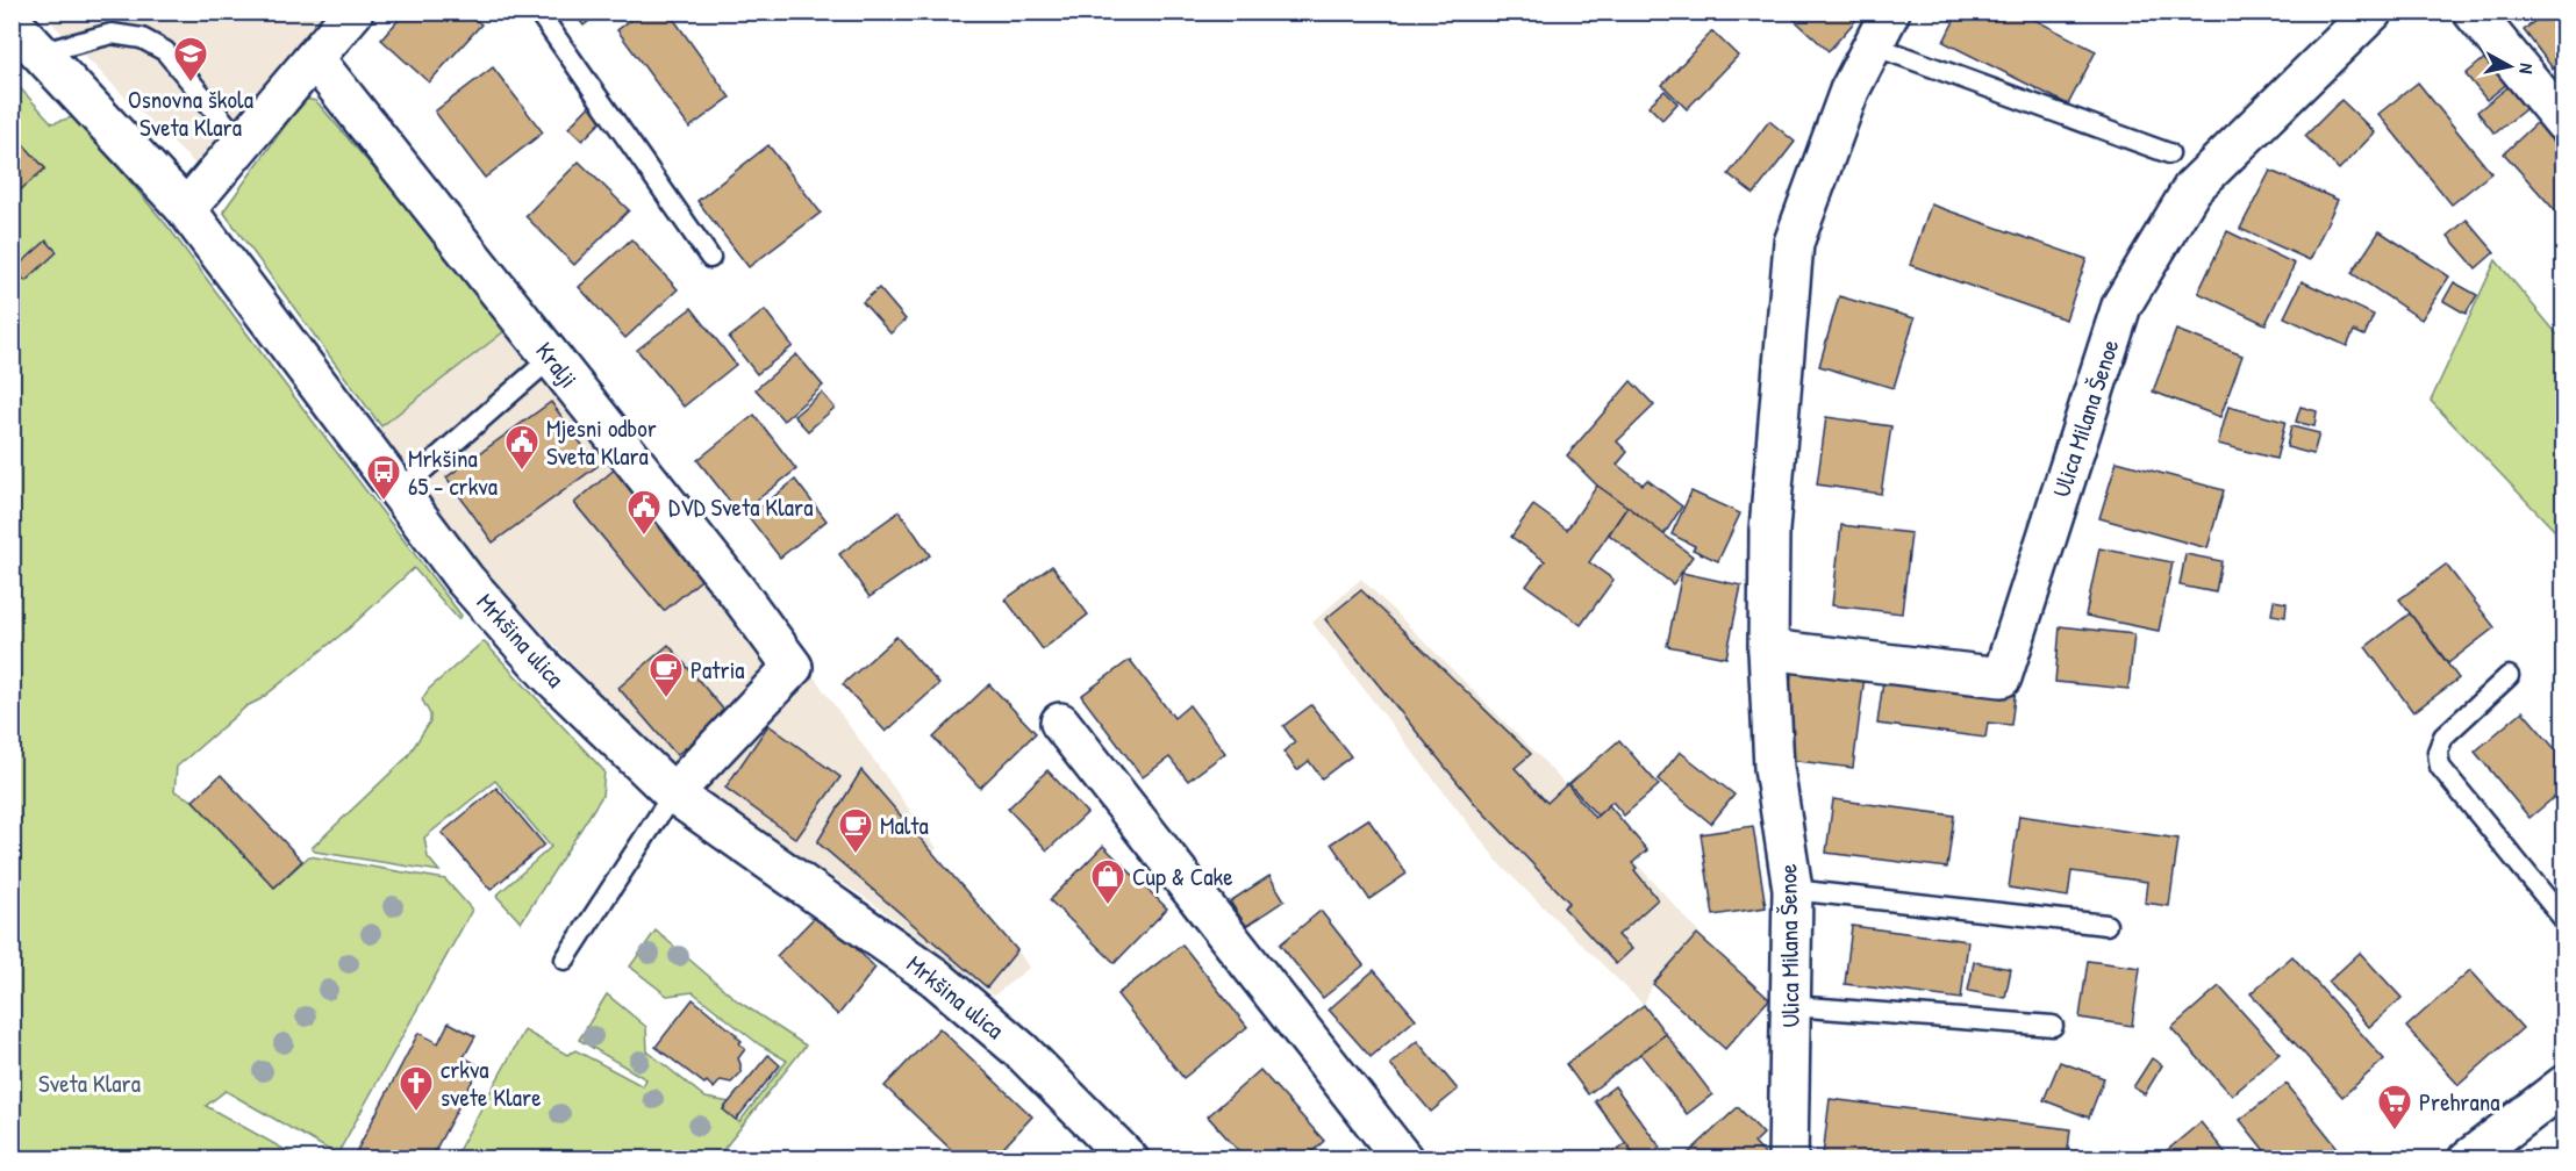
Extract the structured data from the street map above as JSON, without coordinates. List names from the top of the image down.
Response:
{
  "streets": {
    "street": ["Kralji", "Ulica Milana Šenoe", "Mrkšina ulica"]
  },
  "crossings": [
    ["Kralji", "Mrkšina ulica"]
  ],
  "parks": ["Sveta Klara"],
  "places": {
    "school or university": ["Osnovna škola Sveta Klara"],
    "public building": ["Mjesni odbor Sveta Klara", "DVD Sveta Klara"],
    "bus stop": ["Mrkšina 65 - crkva"],
    "cafe": ["Patria", "Malta"],
    "shop": ["Cup & Cake"],
    "church": ["crkva svete Klare"],
    "supermarket": ["Prehrana"]
  },
  "north": "right"
}
